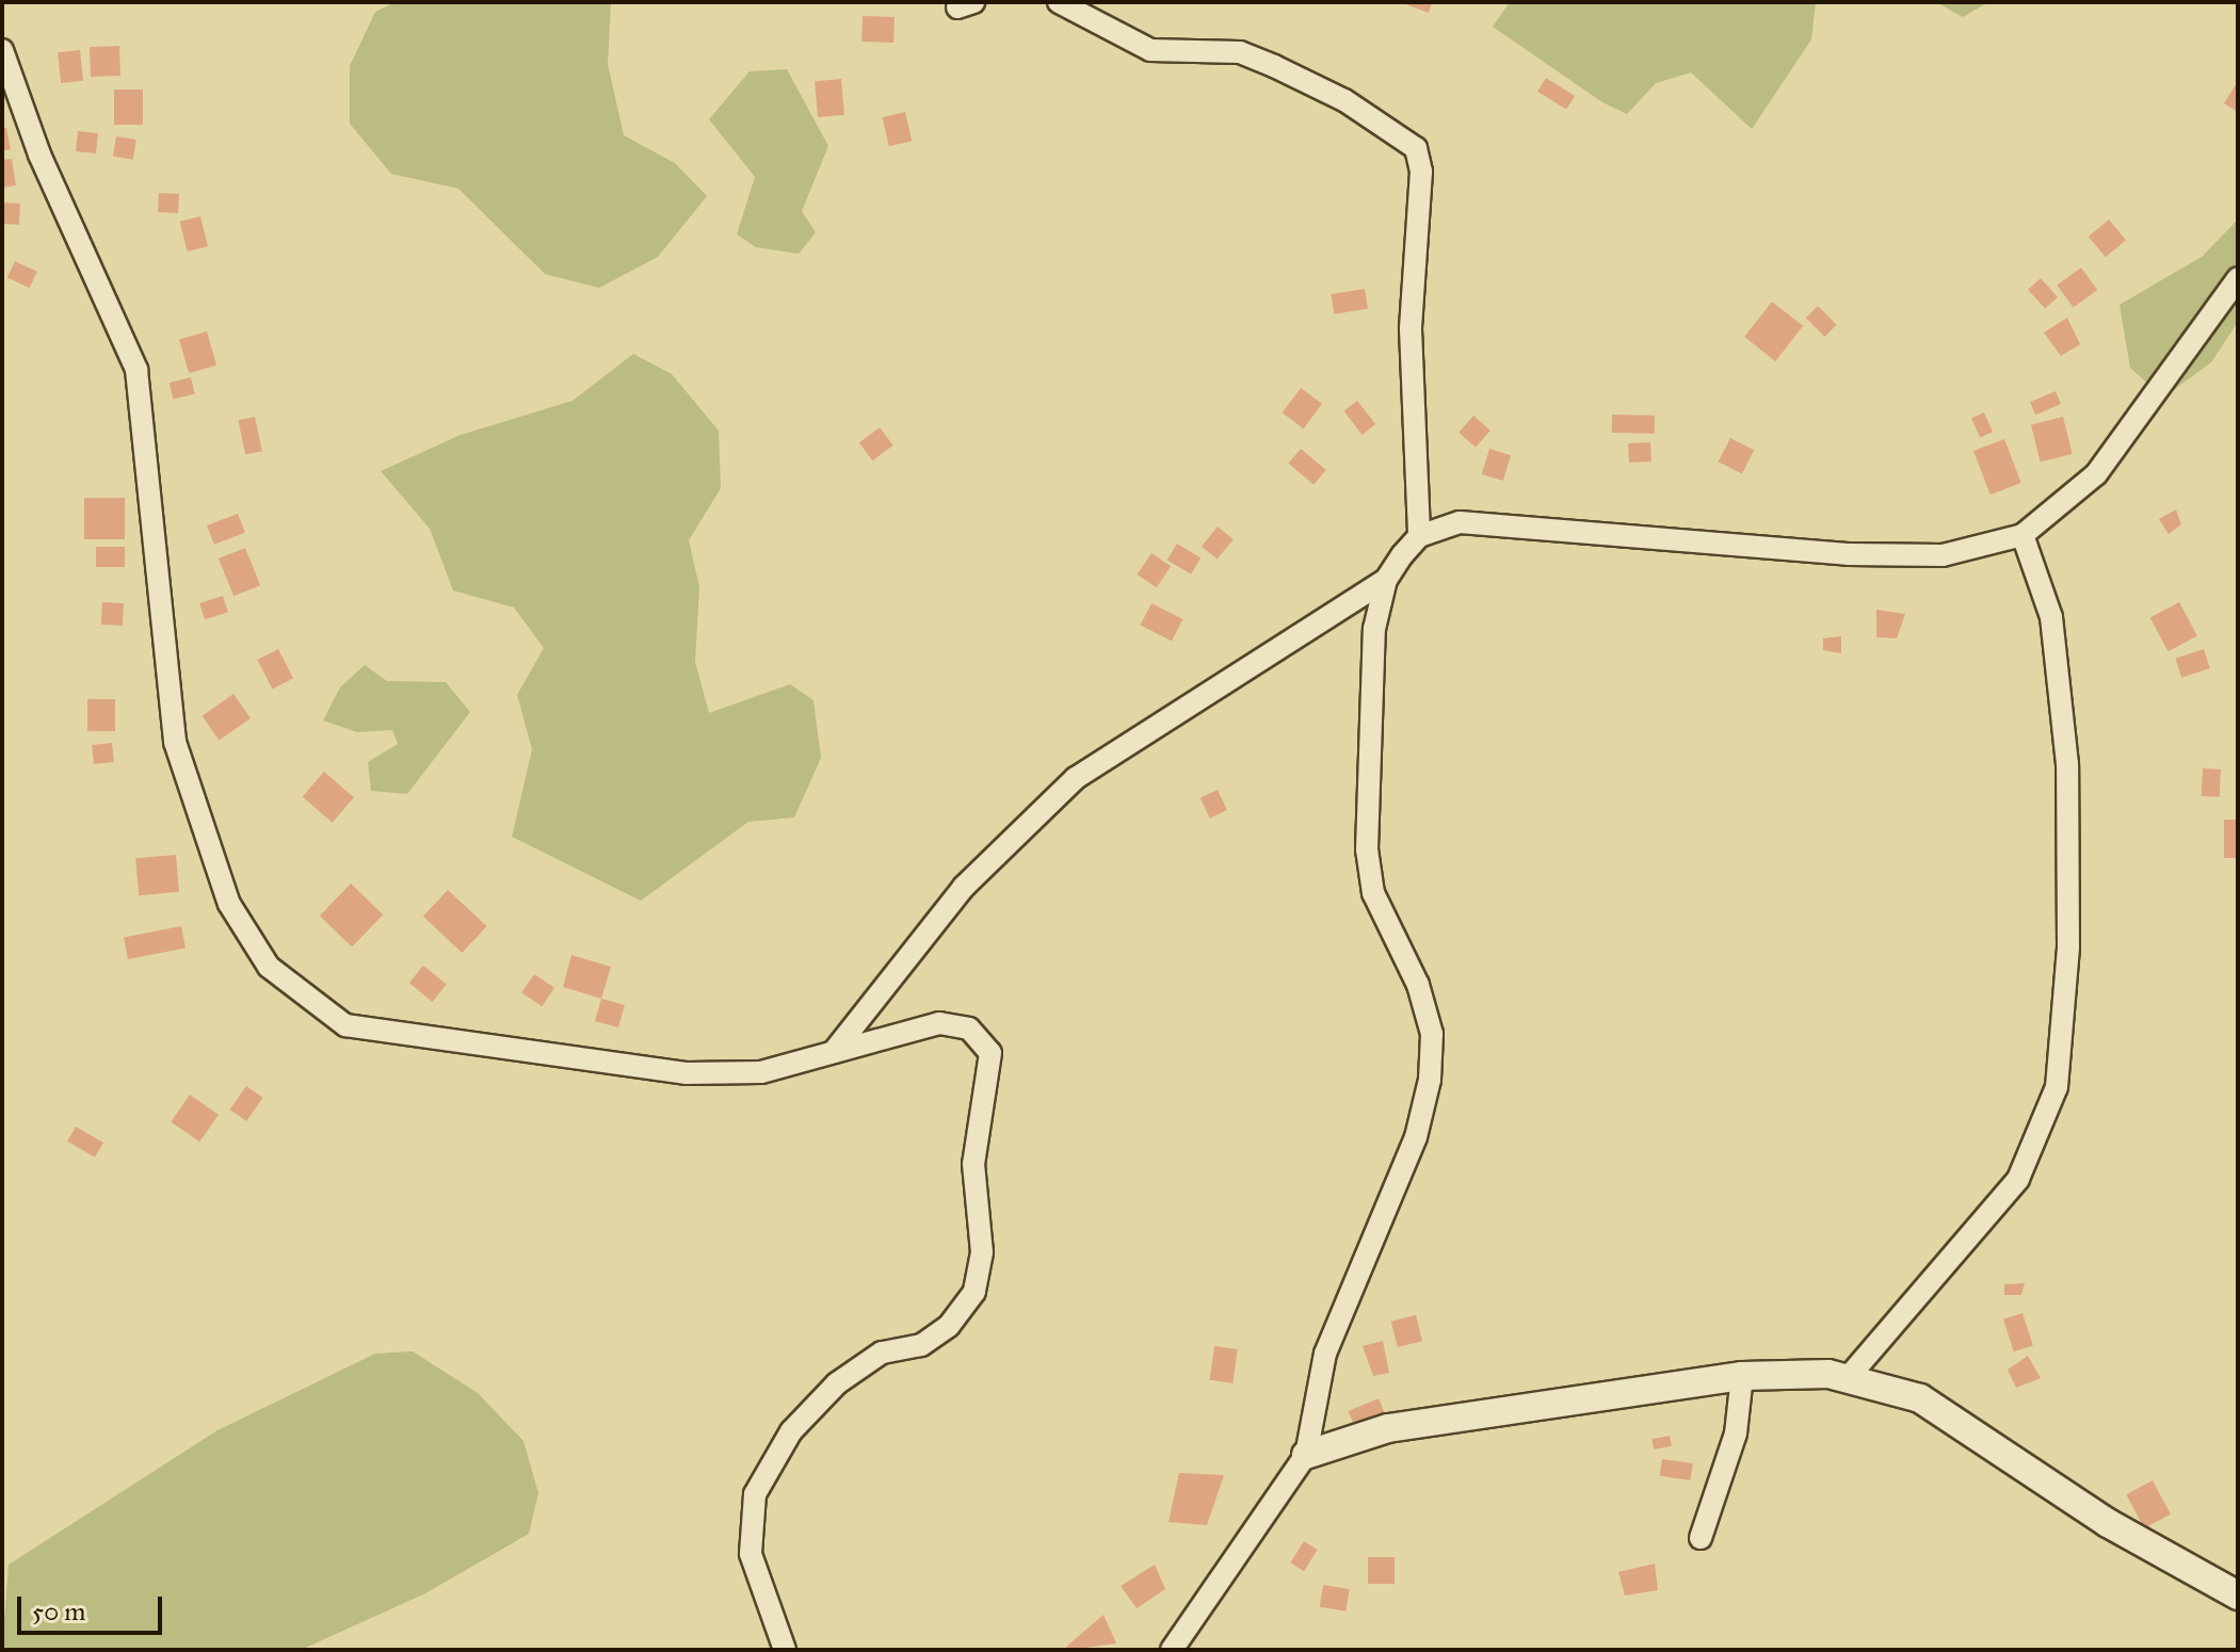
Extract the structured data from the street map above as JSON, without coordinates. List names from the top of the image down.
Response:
{
  "scale_bar": "50 m"
}
